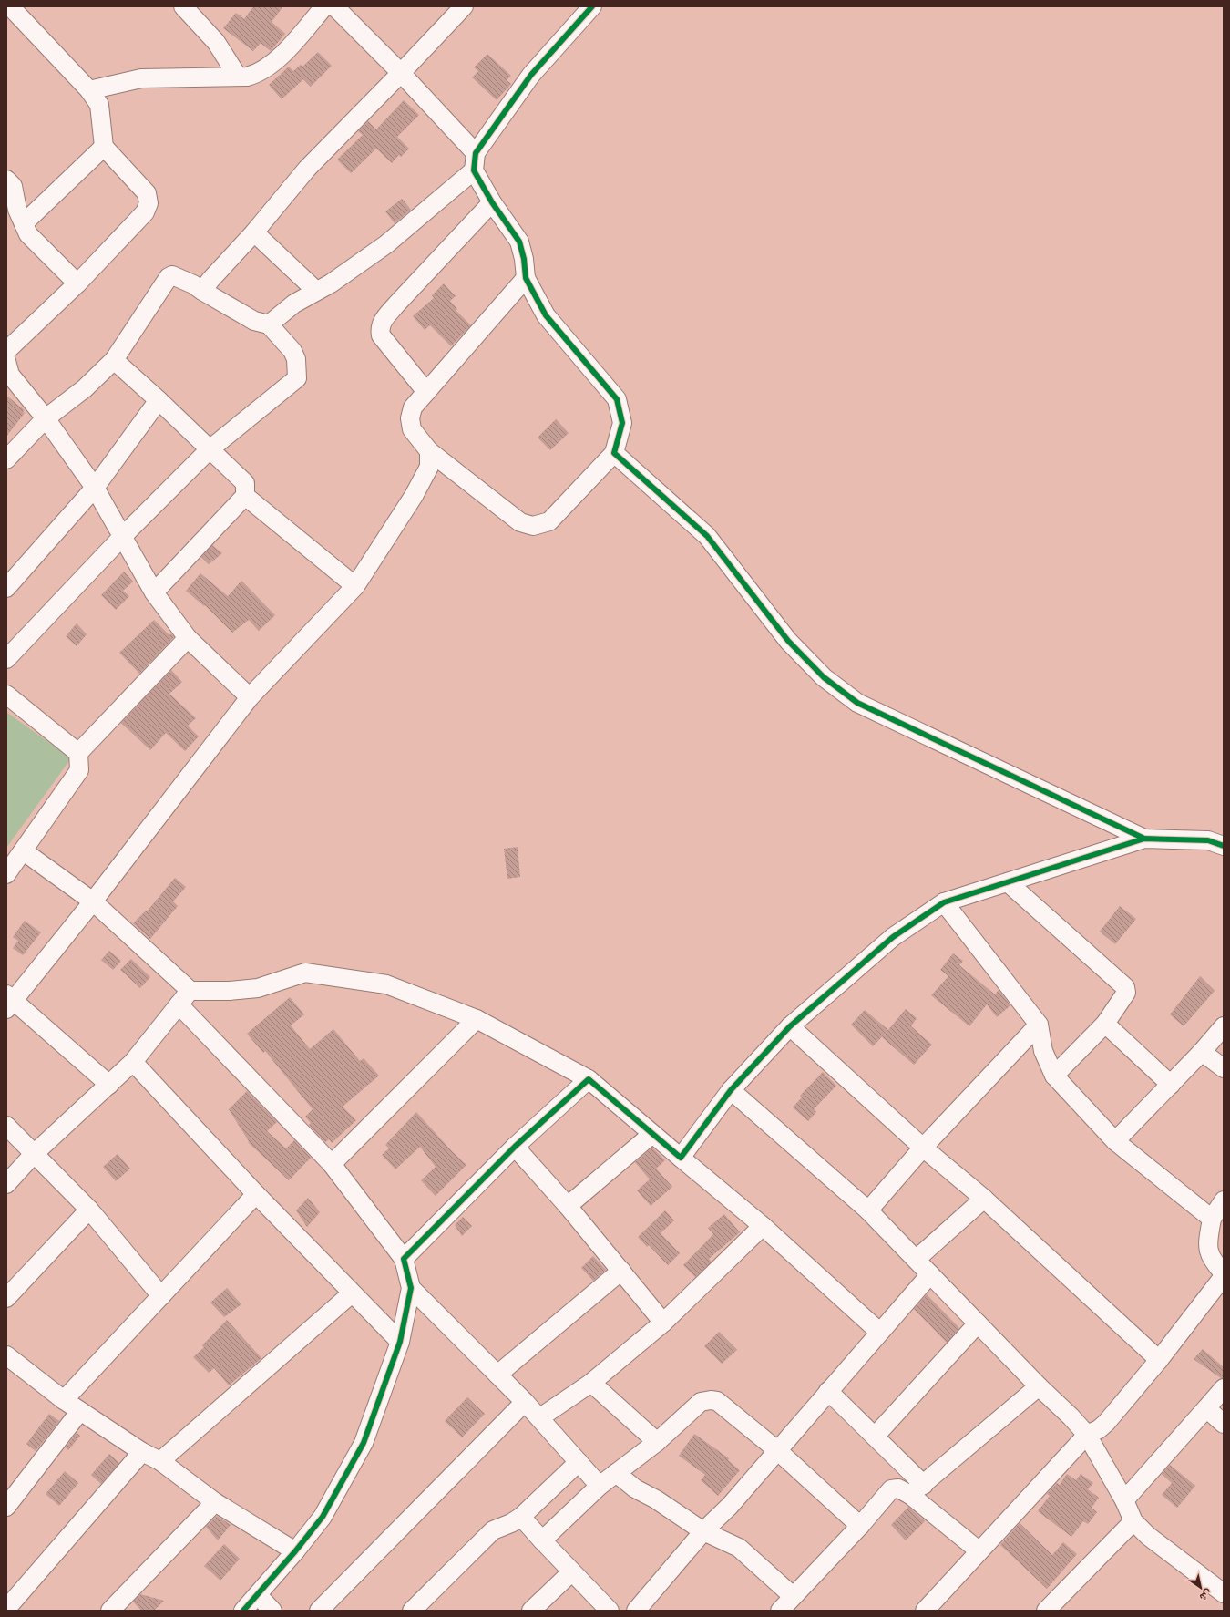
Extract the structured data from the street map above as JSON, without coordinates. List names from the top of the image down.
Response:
{
  "north": "bottom right"
}
